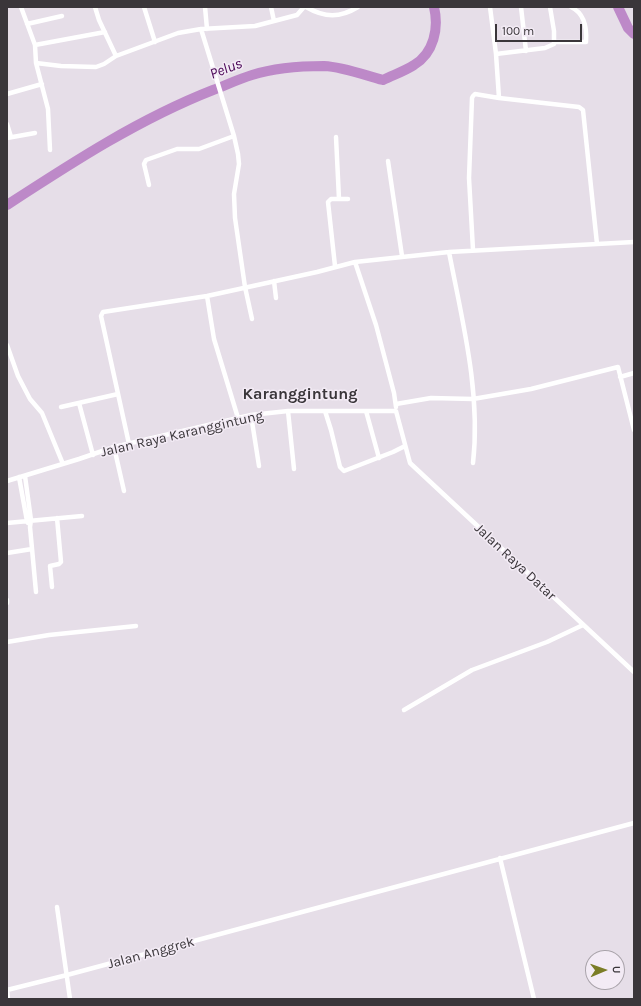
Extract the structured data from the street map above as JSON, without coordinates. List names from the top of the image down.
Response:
{
  "streets": {
    "street": ["Jalan Raya Karanggintung", "Jalan Raya Datar", "Jalan Anggrek"]
  },
  "districts": ["Karanggintung"],
  "water": ["Pelus"],
  "scale_bar": "100 m",
  "north": "right"
}
